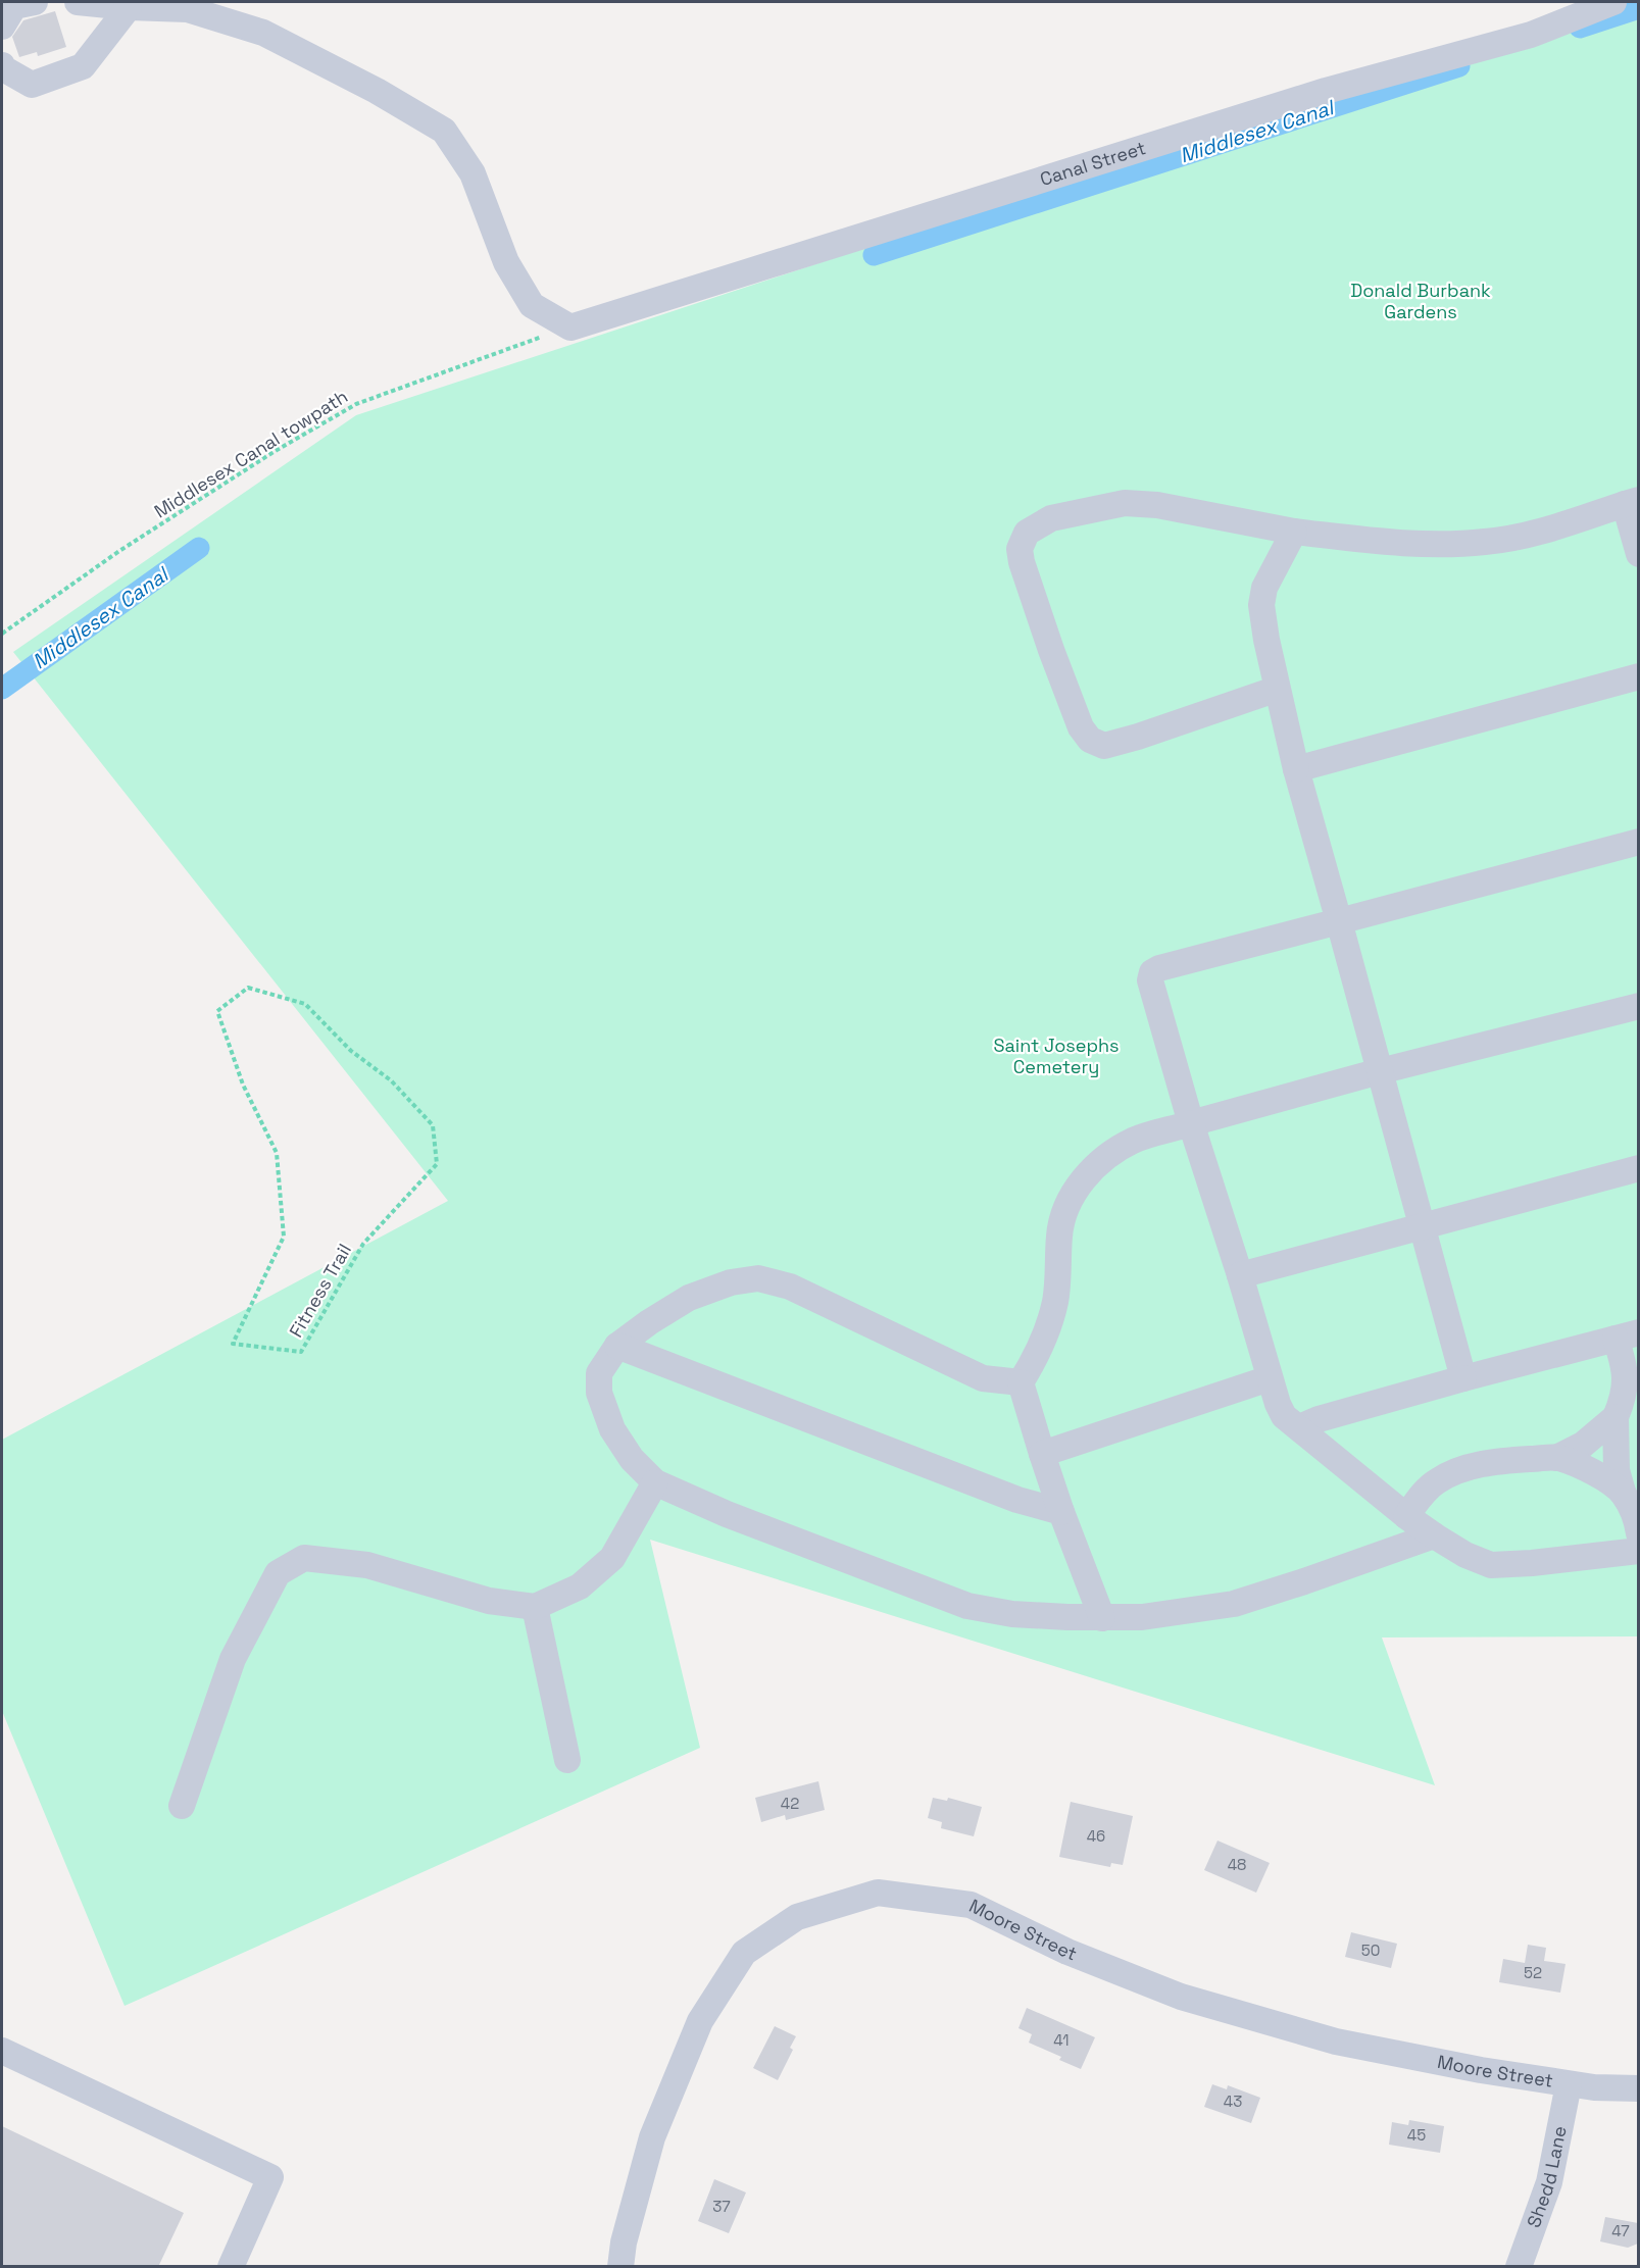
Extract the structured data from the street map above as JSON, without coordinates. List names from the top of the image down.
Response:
{
  "streets": {
    "street": ["Canal Street", "Moore Street", "Shedd Lane"],
    "path": ["Middlesex Canal towpath", "Fitness Trail"]
  },
  "crossings": [
    ["Canal Street", "Middlesex Canal towpath"],
    ["Moore Street", "Shedd Lane"]
  ],
  "water": ["Middlesex Canal"],
  "parks": ["Donald Burbank Gardens", "Saint Josephs Cemetery"],
  "house_numbers": [
    "42",
    "46",
    "48",
    "50",
    "52",
    "41",
    "43",
    "45",
    "37",
    "47"
  ]
}
